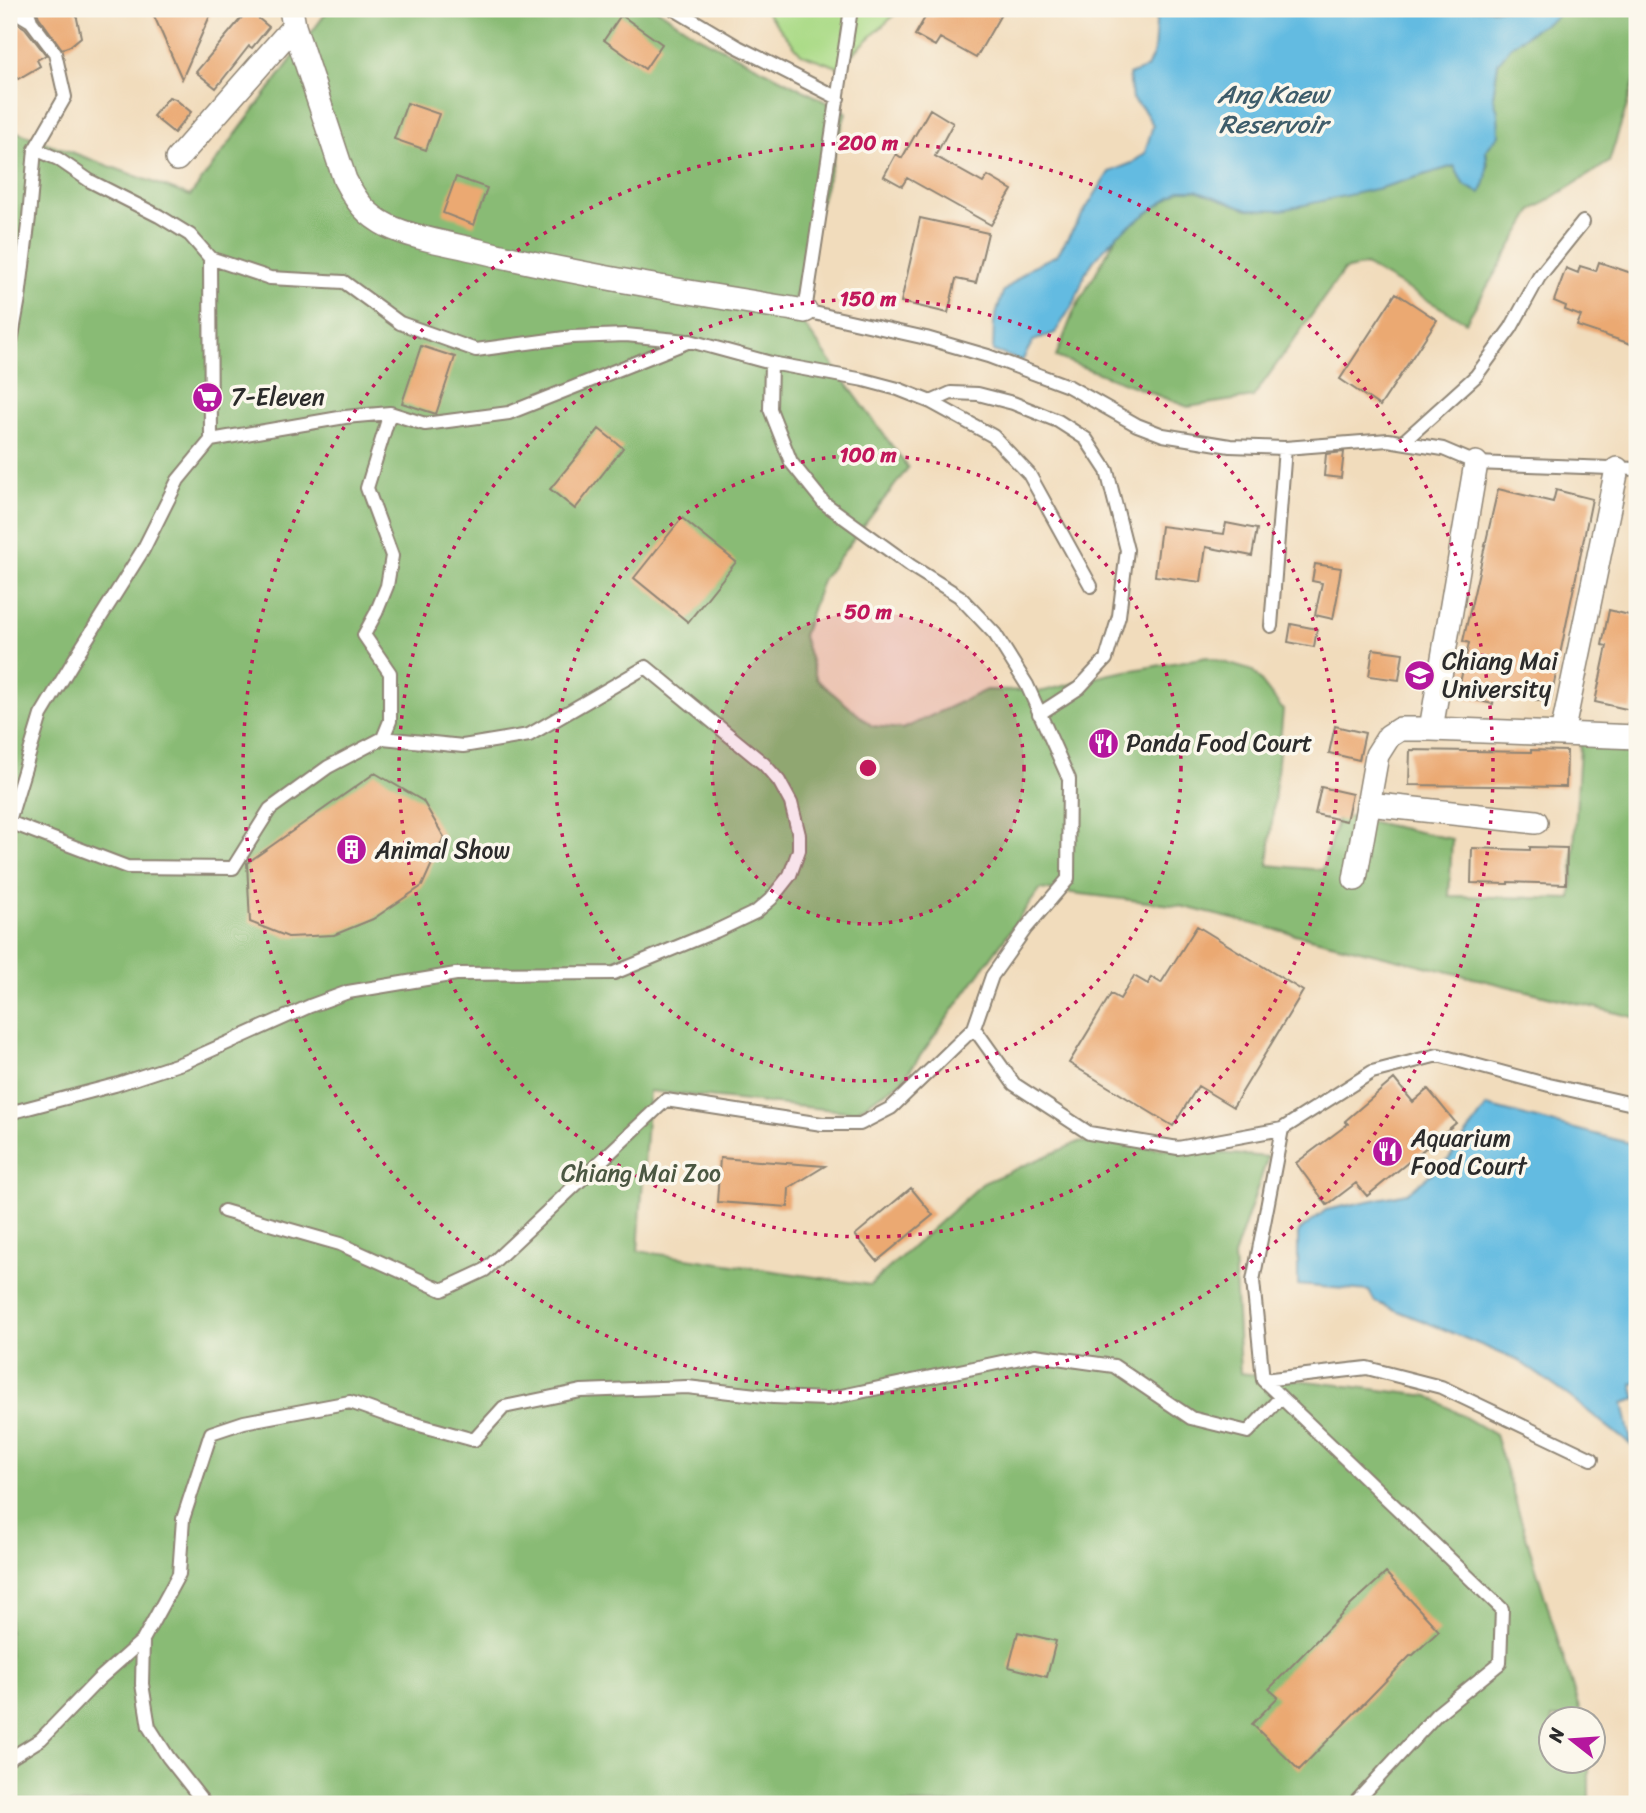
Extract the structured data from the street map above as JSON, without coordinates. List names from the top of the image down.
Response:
{
  "water": ["Ang Kaew Reservoir"],
  "parks": ["Chiang Mai Zoo"],
  "places": {
    "supermarket": ["7-Eleven"],
    "school or university": ["Chiang Mai University"],
    "restaurant": ["Panda Food Court", "Aquarium Food Court"],
    "building": ["Animal Show"]
  },
  "north": "left",
  "rings": [
    "200 m",
    "150 m",
    "100 m",
    "50 m"
  ]
}
